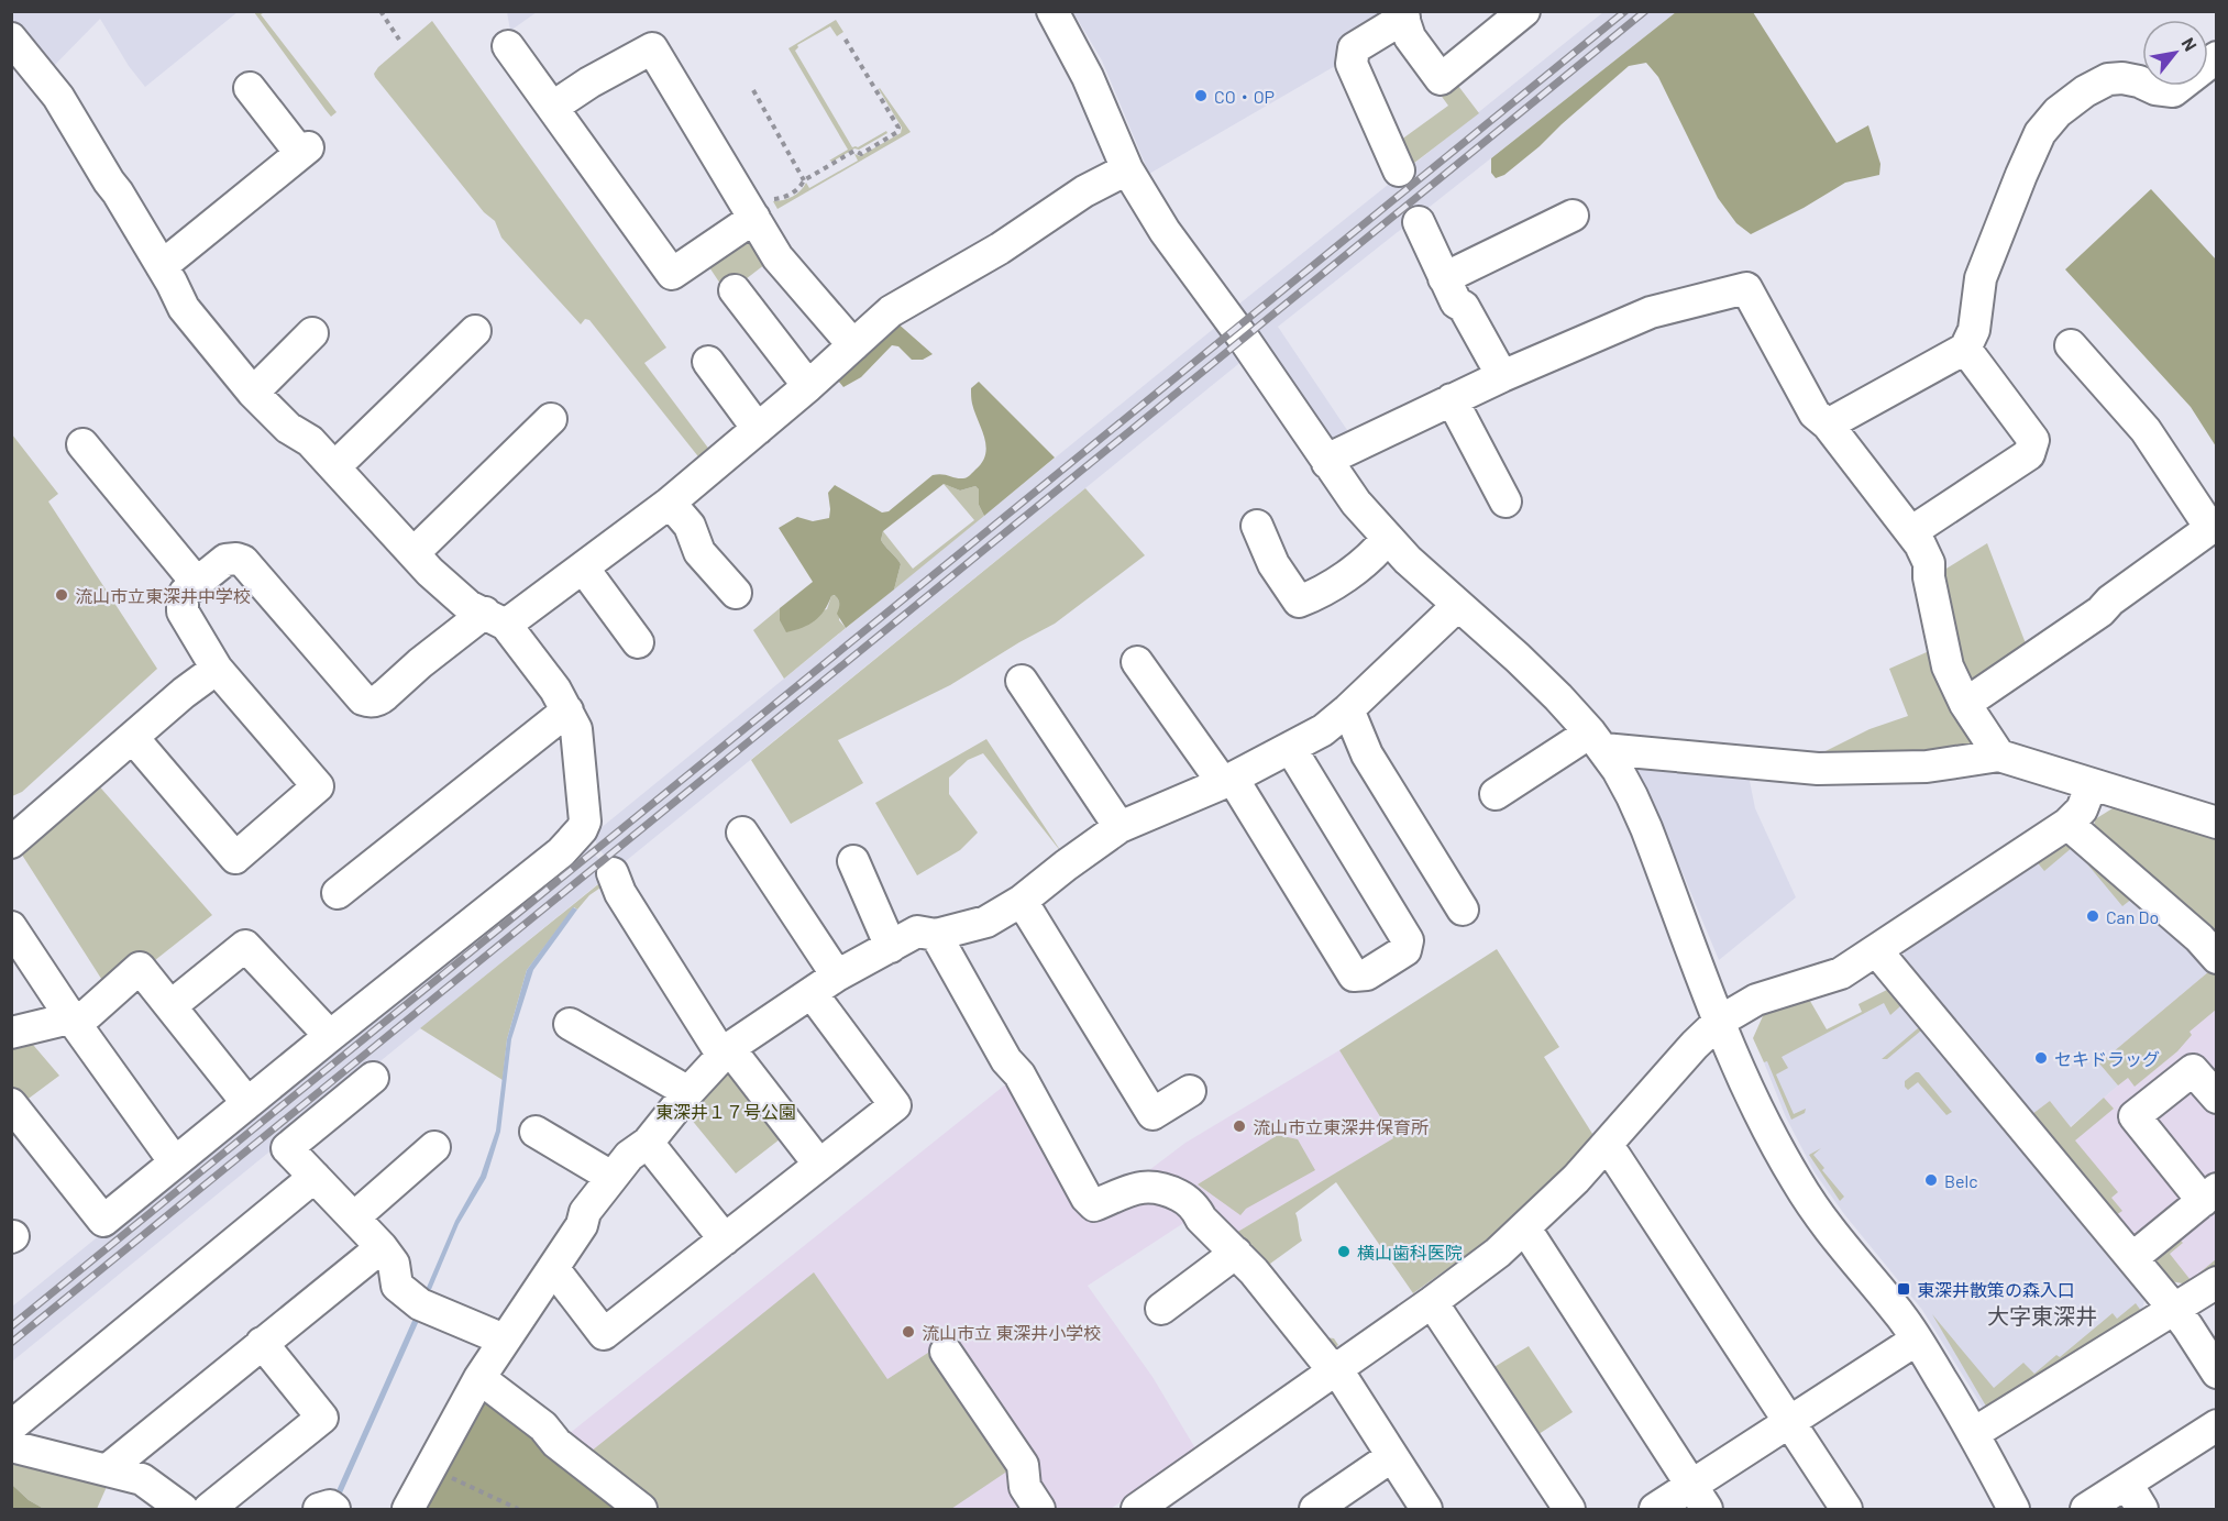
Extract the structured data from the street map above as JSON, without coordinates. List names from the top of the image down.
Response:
{
  "districts": ["大字東深井"],
  "parks": ["東深井１７号公園"],
  "places": {
    "other": [
      "CO・OP",
      "流山市立東深井中学校",
      "Can Do",
      "セキドラッグ",
      "流山市立東深井保育所",
      "Belc",
      "横山歯科医院",
      "流山市立 東深井小学校"
    ],
    "transit": ["東深井散策の森入口"]
  },
  "north": "top right"
}
